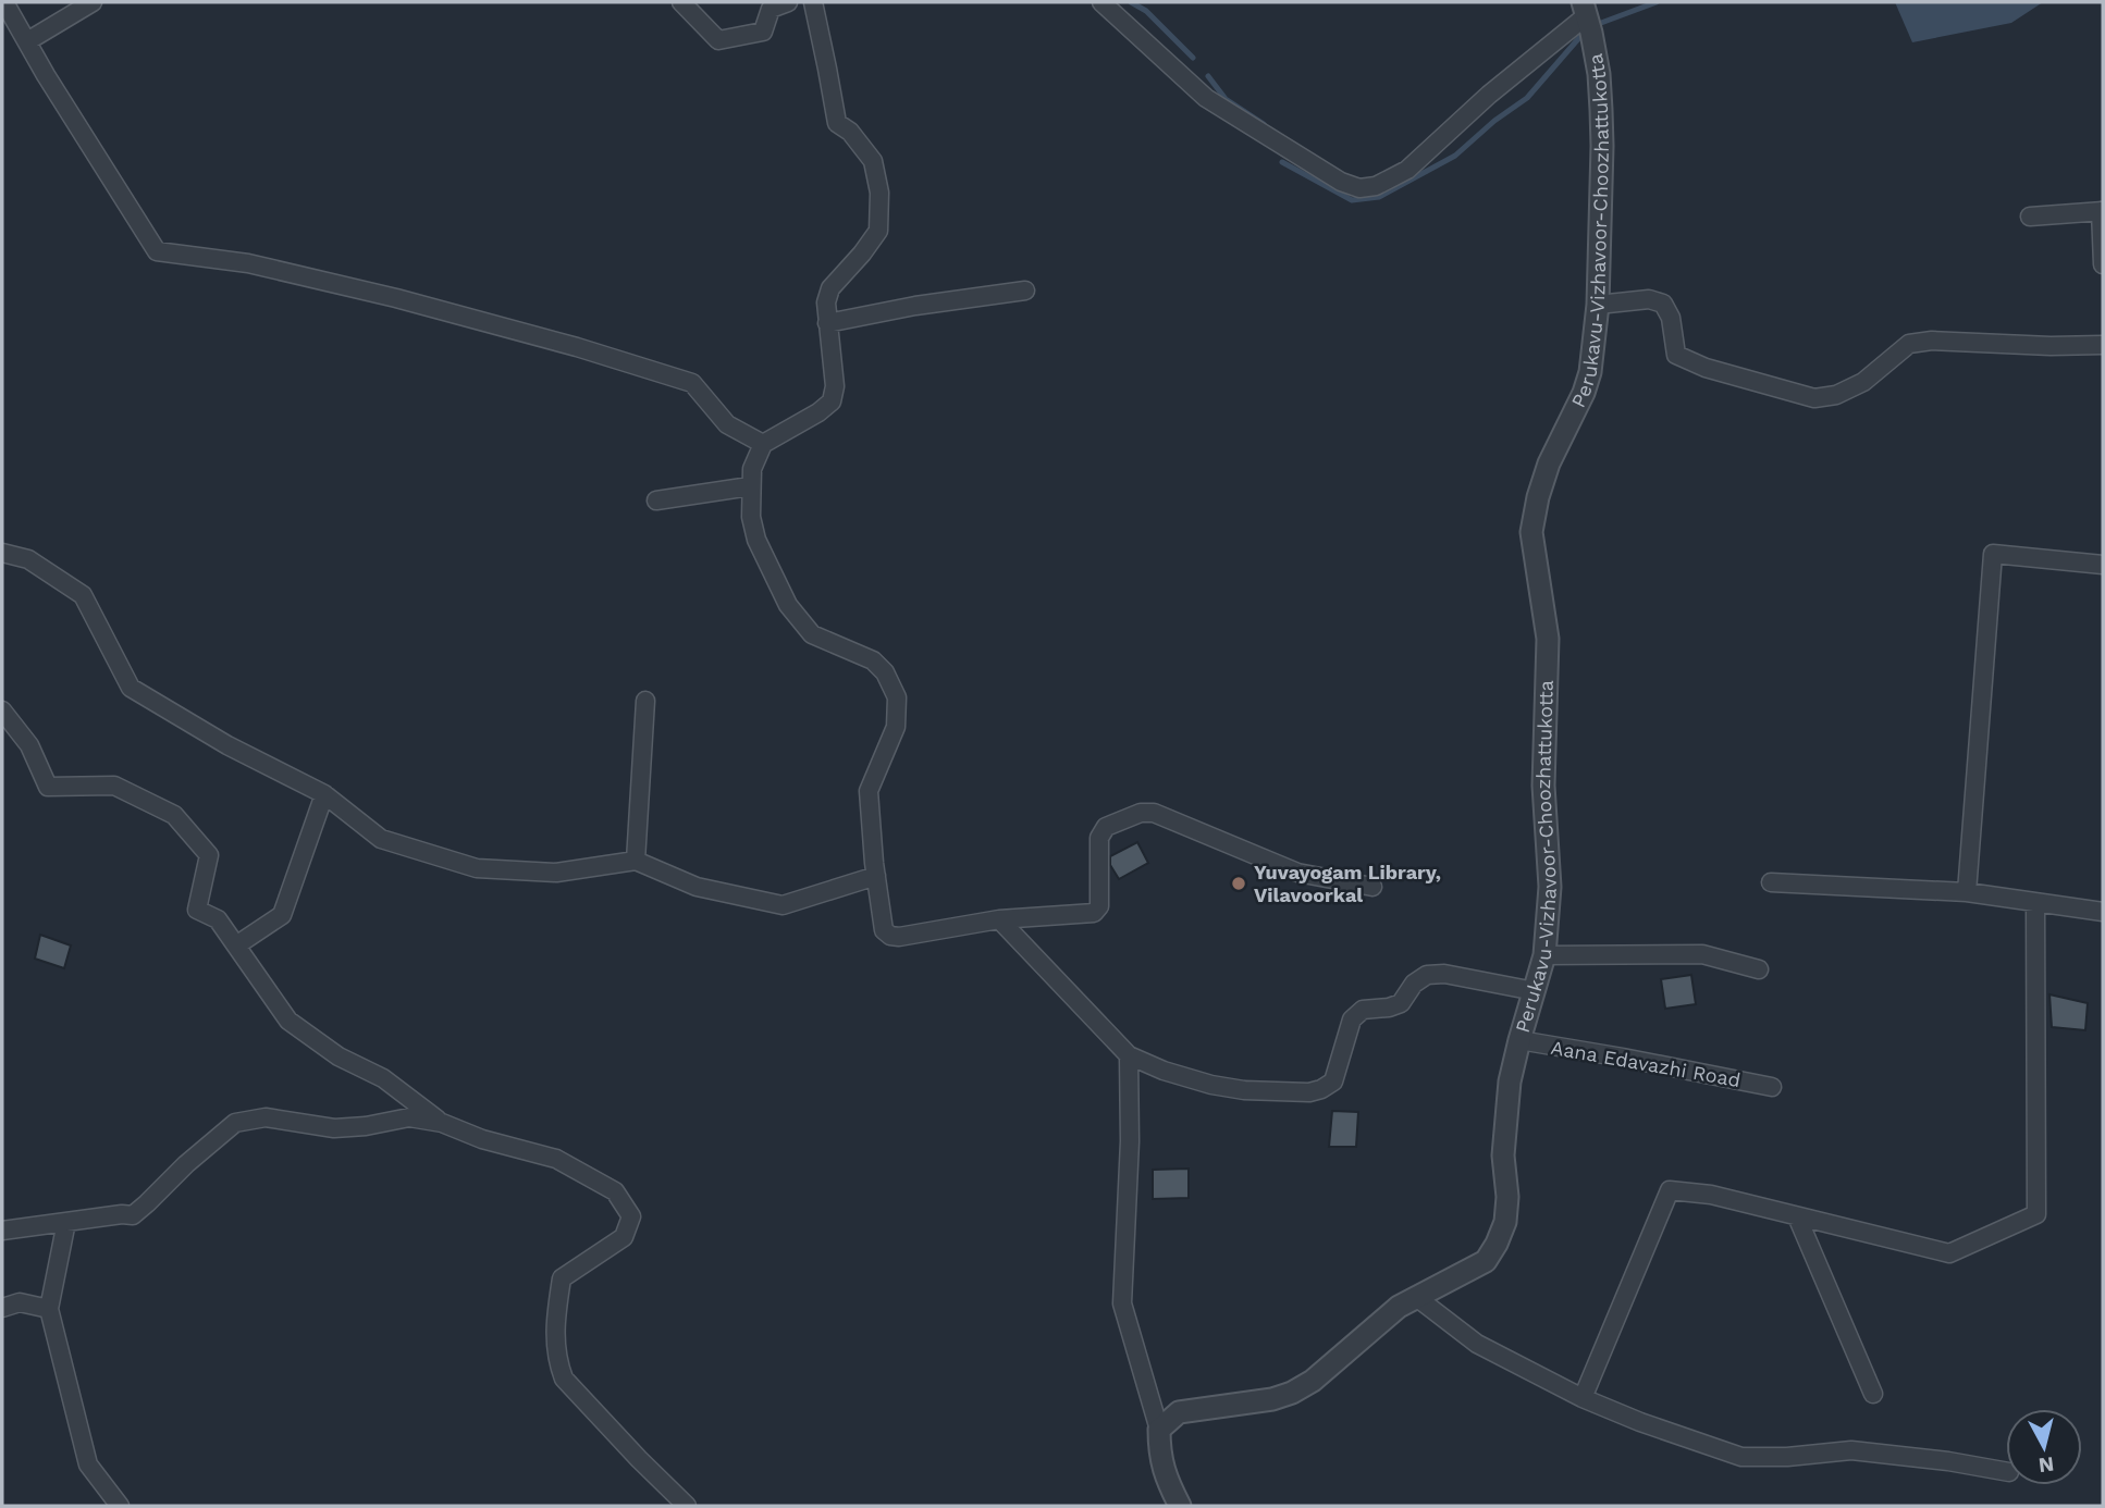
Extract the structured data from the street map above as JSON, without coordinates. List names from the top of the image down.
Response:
{
  "streets": {
    "street": ["Perukavu-Vizhavoor-Choozhattukotta", "Aana Edavazhi Road"]
  },
  "crossings": [
    ["Perukavu-Vizhavoor-Choozhattukotta", "Aana Edavazhi Road"]
  ],
  "places": ["Yuvayogam Library, Vilavoorkal"],
  "north": "bottom"
}
